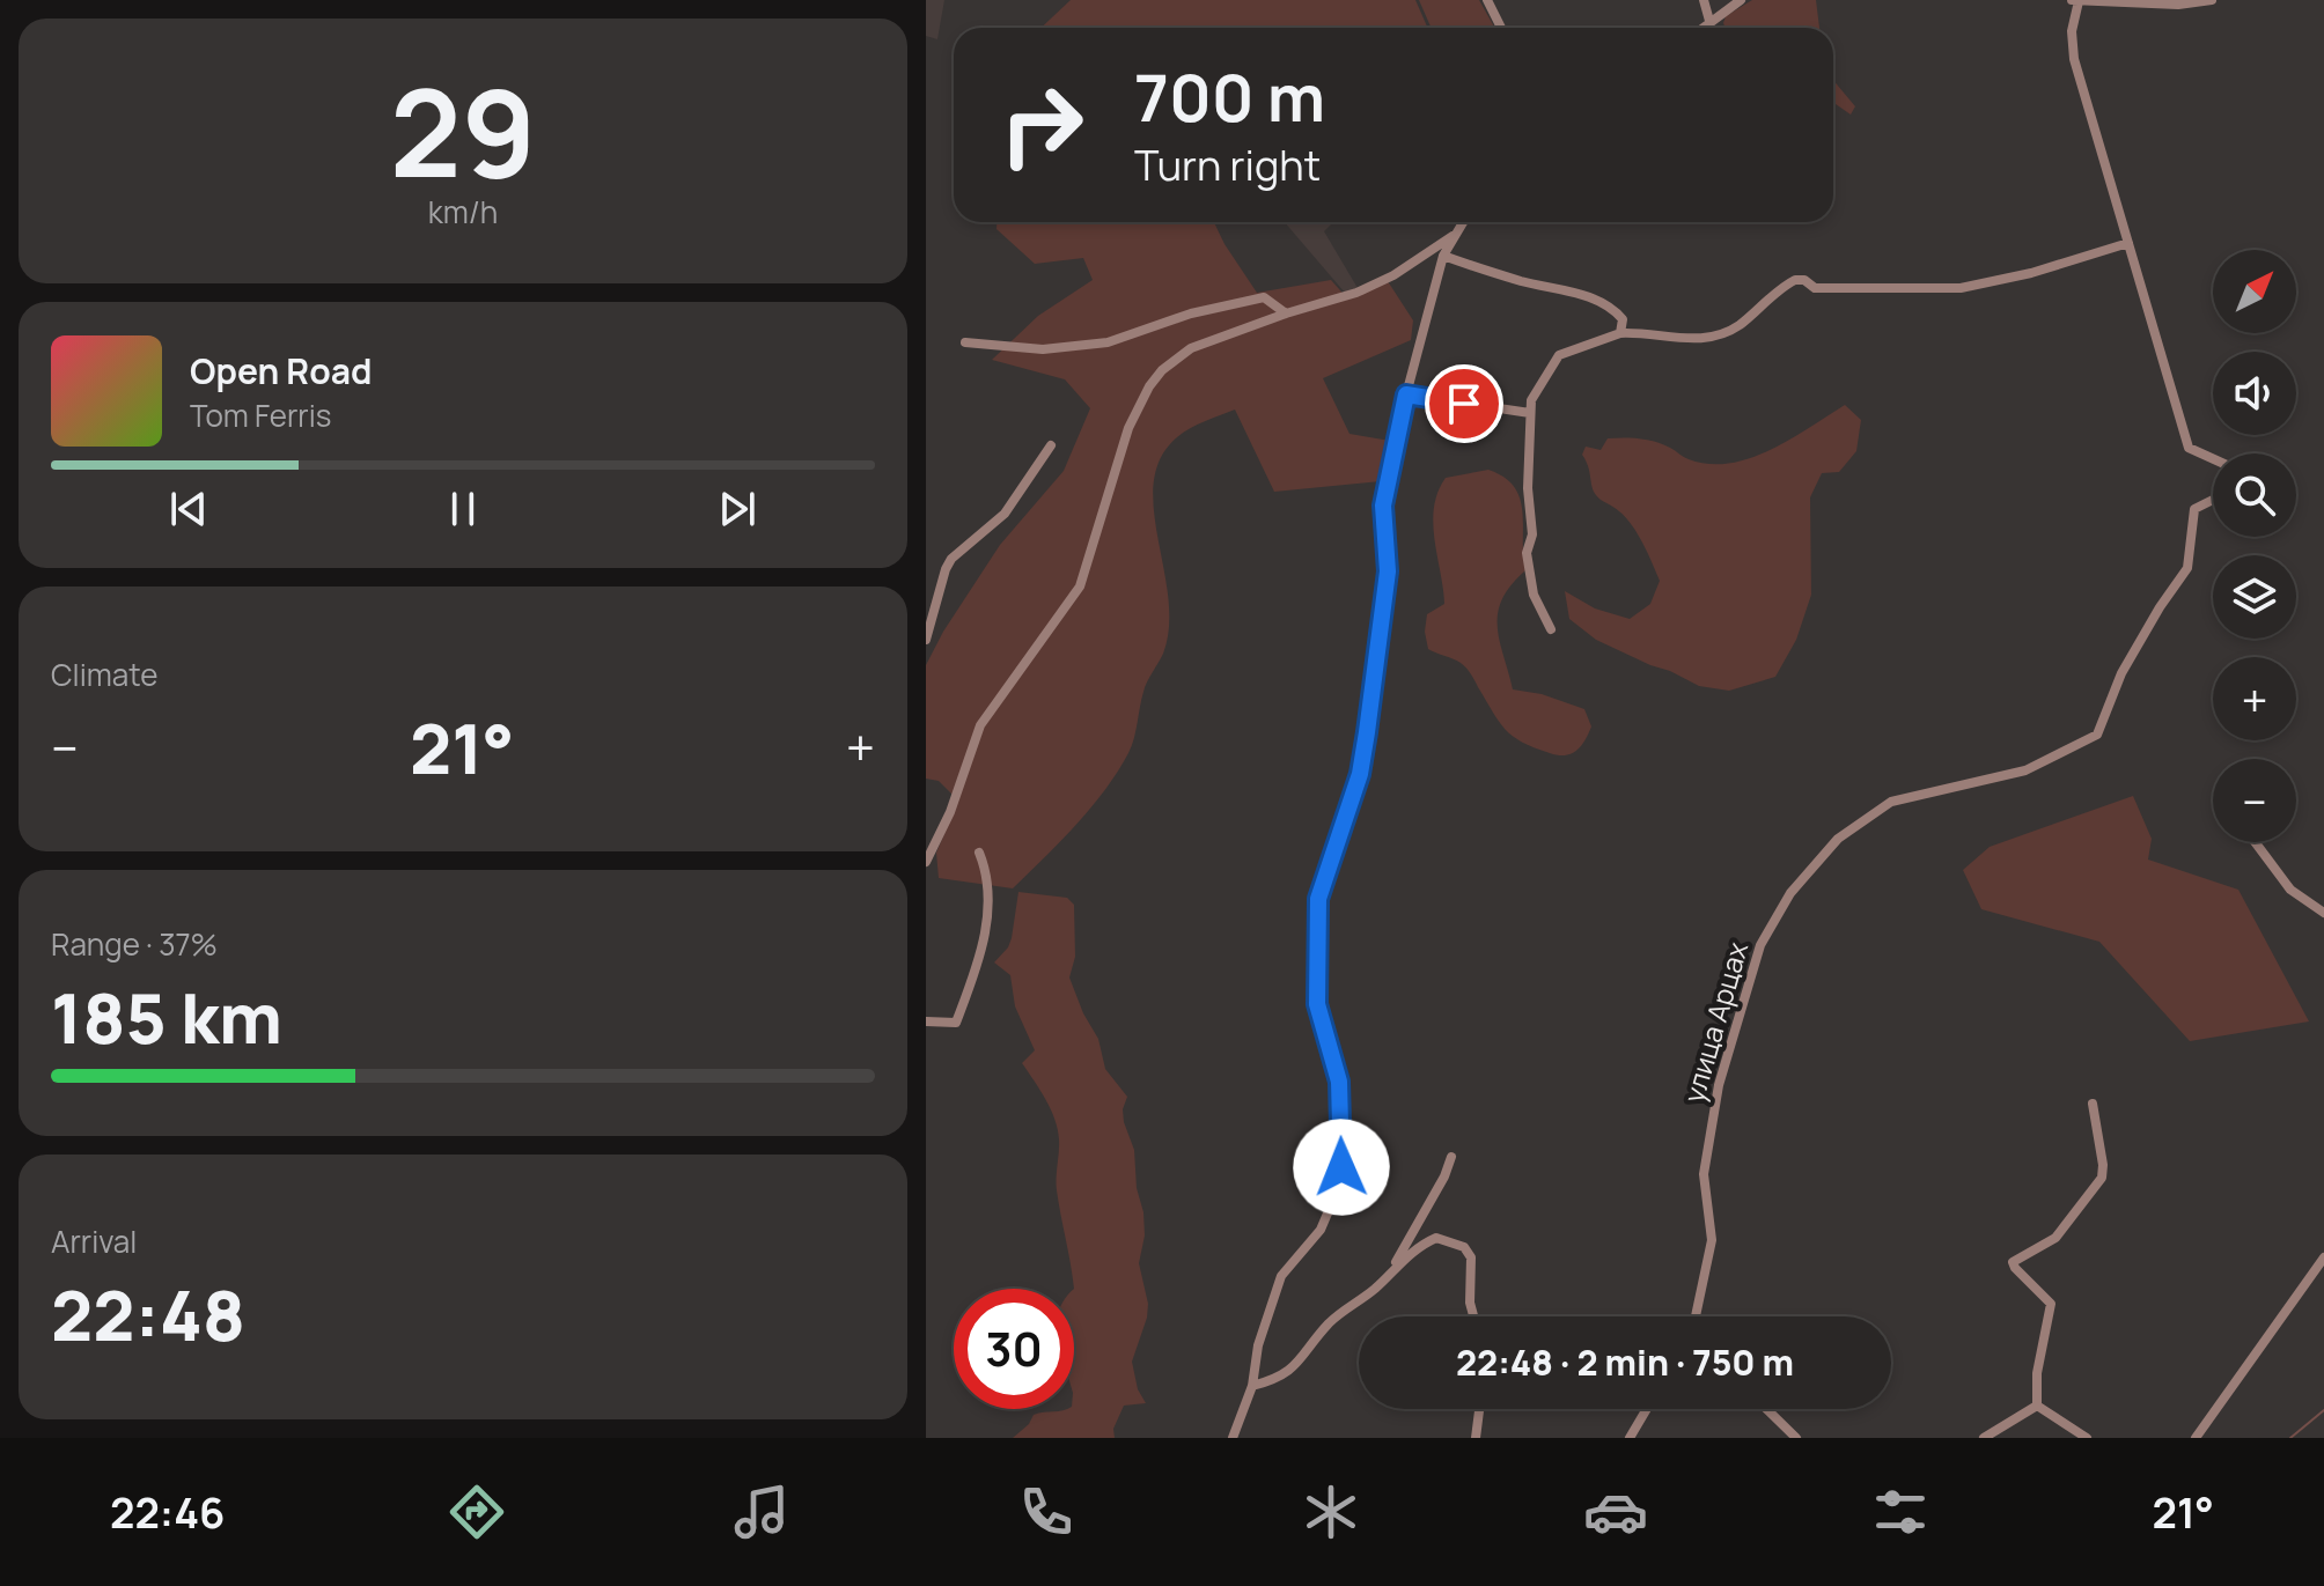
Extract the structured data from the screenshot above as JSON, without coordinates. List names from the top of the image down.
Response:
{
  "streets": {
    "street": ["улица Арцах"]
  },
  "north": "top right",
  "page": {
    "tile": [
      ["29", "km/h"],
      "Climate",
      ["Range · 37%", "185 km"],
      ["Arrival", "22:48"]
    ],
    "turn": ["700 m", "Turn right"],
    "map_buttons": ["+", "−"],
    "song": ["Open Road", "Tom Ferris"],
    "heat": ["−", "21°", "+"],
    "limit": "30",
    "trip": "22:48 · 2 min · 750 m",
    "tabs": ["22:46", "21°"]
  }
}
